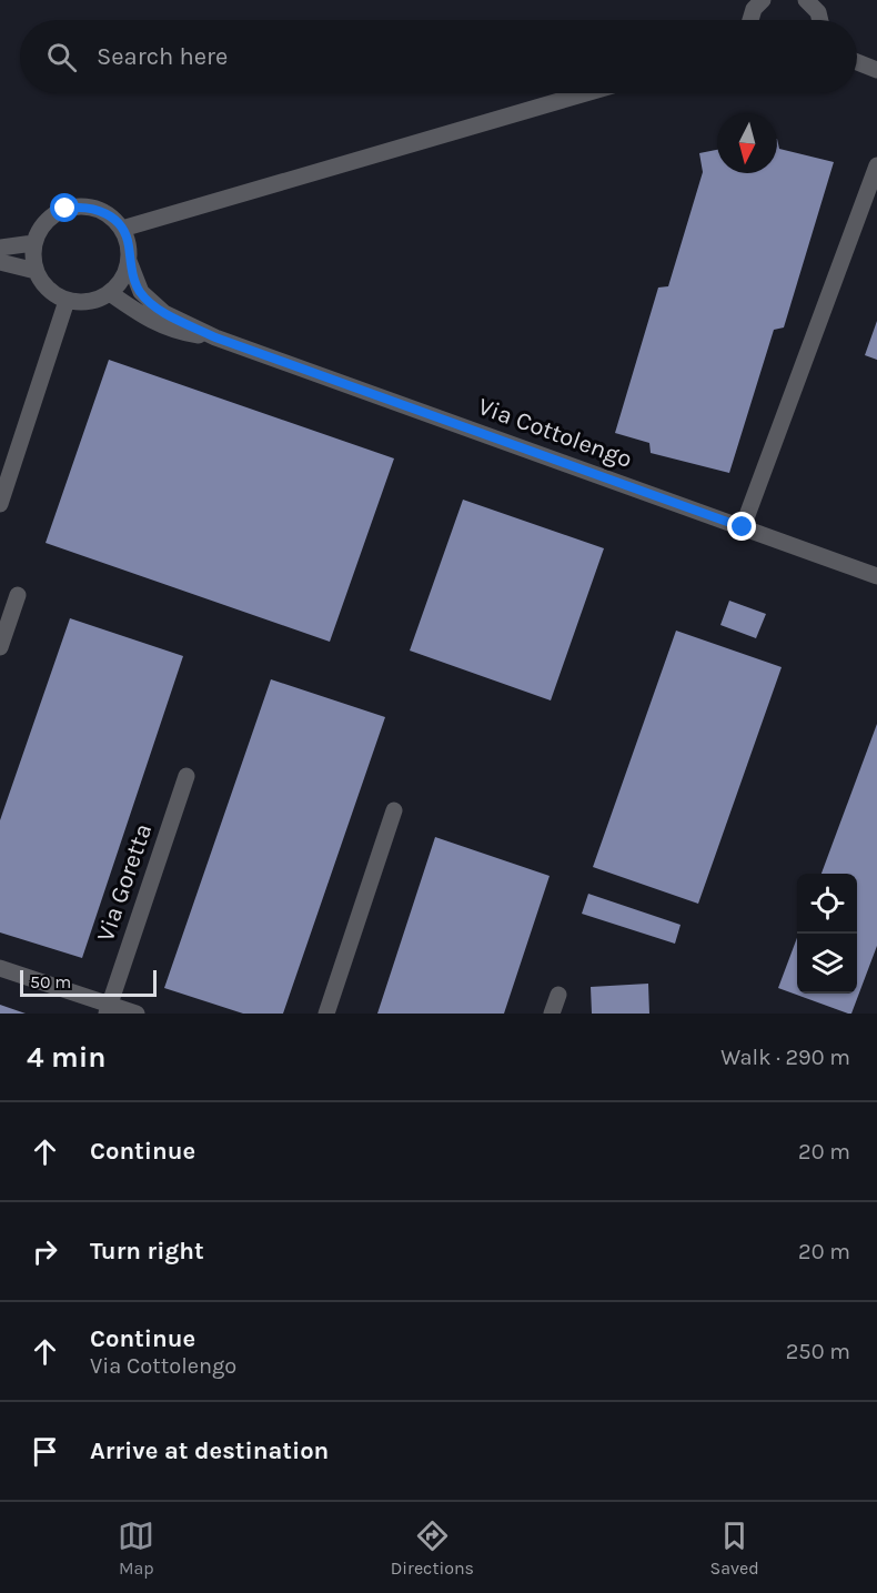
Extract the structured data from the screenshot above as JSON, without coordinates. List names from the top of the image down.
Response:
{
  "streets": {
    "street": ["Via Cottolengo", "Via Goretta"]
  },
  "scale_bar": "50 m",
  "north": "bottom",
  "page": {
    "search": "Search here",
    "scale": "50 m",
    "heading": ["4 min", "Walk · 290 m"],
    "list": [
      ["Continue", "20 m"],
      ["Turn right", "20 m"],
      ["Continue", "Via Cottolengo", "250 m"],
      "Arrive at destination"
    ],
    "nav": ["Map", "Directions", "Saved"]
  }
}
